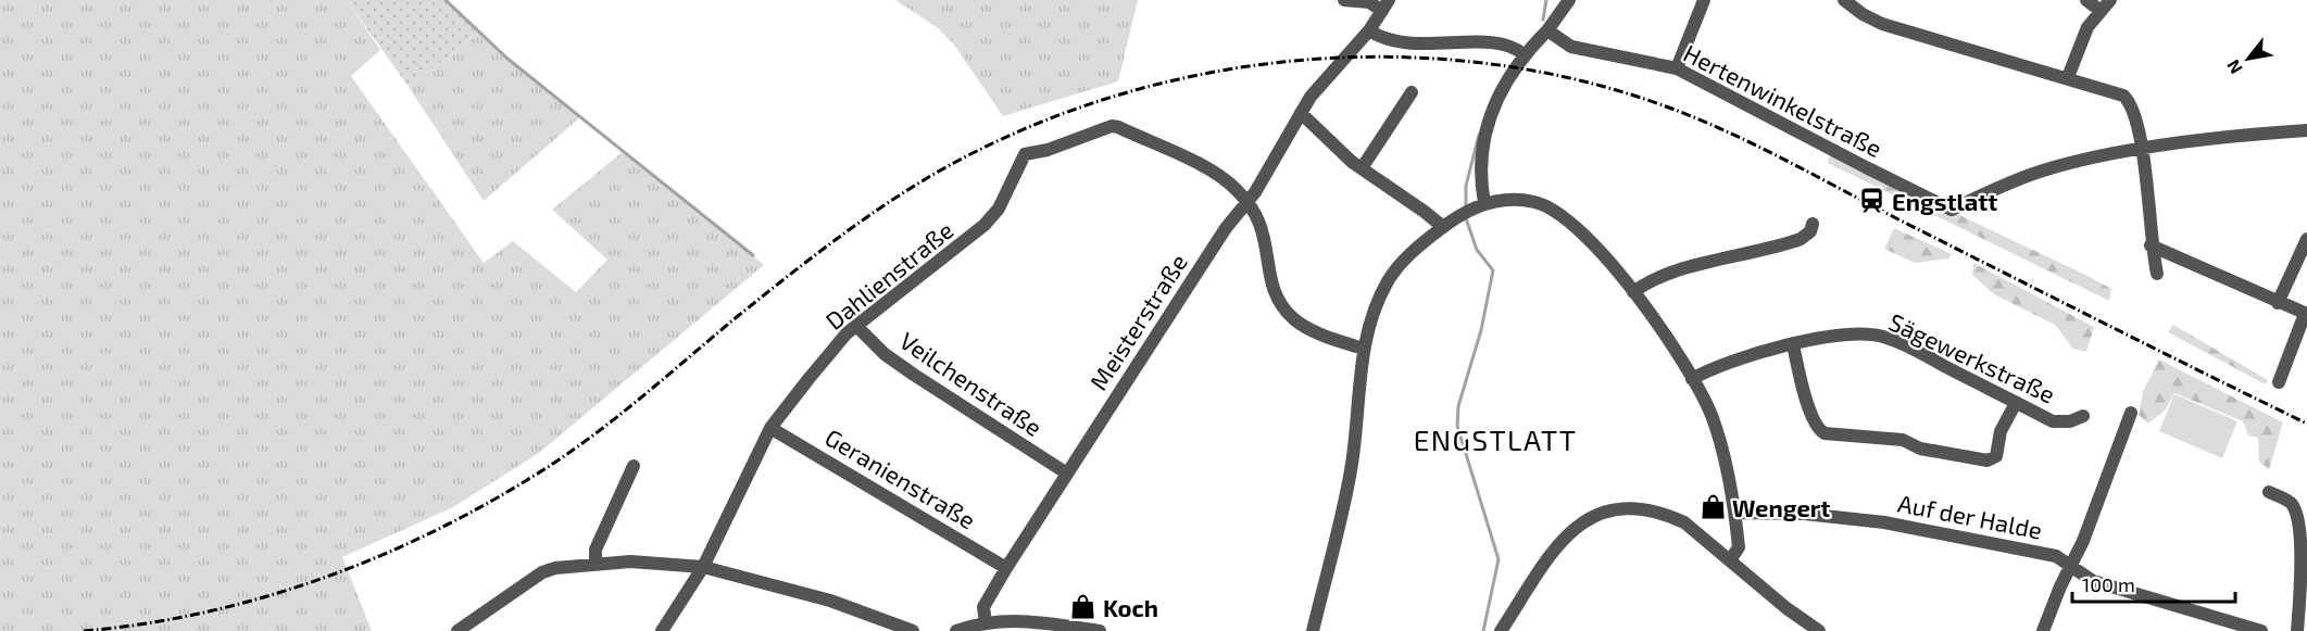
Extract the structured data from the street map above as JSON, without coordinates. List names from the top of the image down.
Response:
{
  "streets": {
    "street": [
      "Hertenwinkelstraße",
      "Dahlienstraße",
      "Meisterstraße",
      "Sägewerkstraße",
      "Veilchenstraße",
      "Geranienstraße",
      "Auf der Halde"
    ]
  },
  "crossings": [
    ["Dahlienstraße", "Meisterstraße"],
    ["Dahlienstraße", "Veilchenstraße"],
    ["Dahlienstraße", "Geranienstraße"],
    ["Meisterstraße", "Veilchenstraße"],
    ["Meisterstraße", "Geranienstraße"]
  ],
  "districts": ["ENGSTLATT"],
  "places": {
    "station": ["Engstlatt"],
    "shop": ["Wengert", "Koch"]
  },
  "scale_bar": "100 m",
  "north": "bottom left"
}
